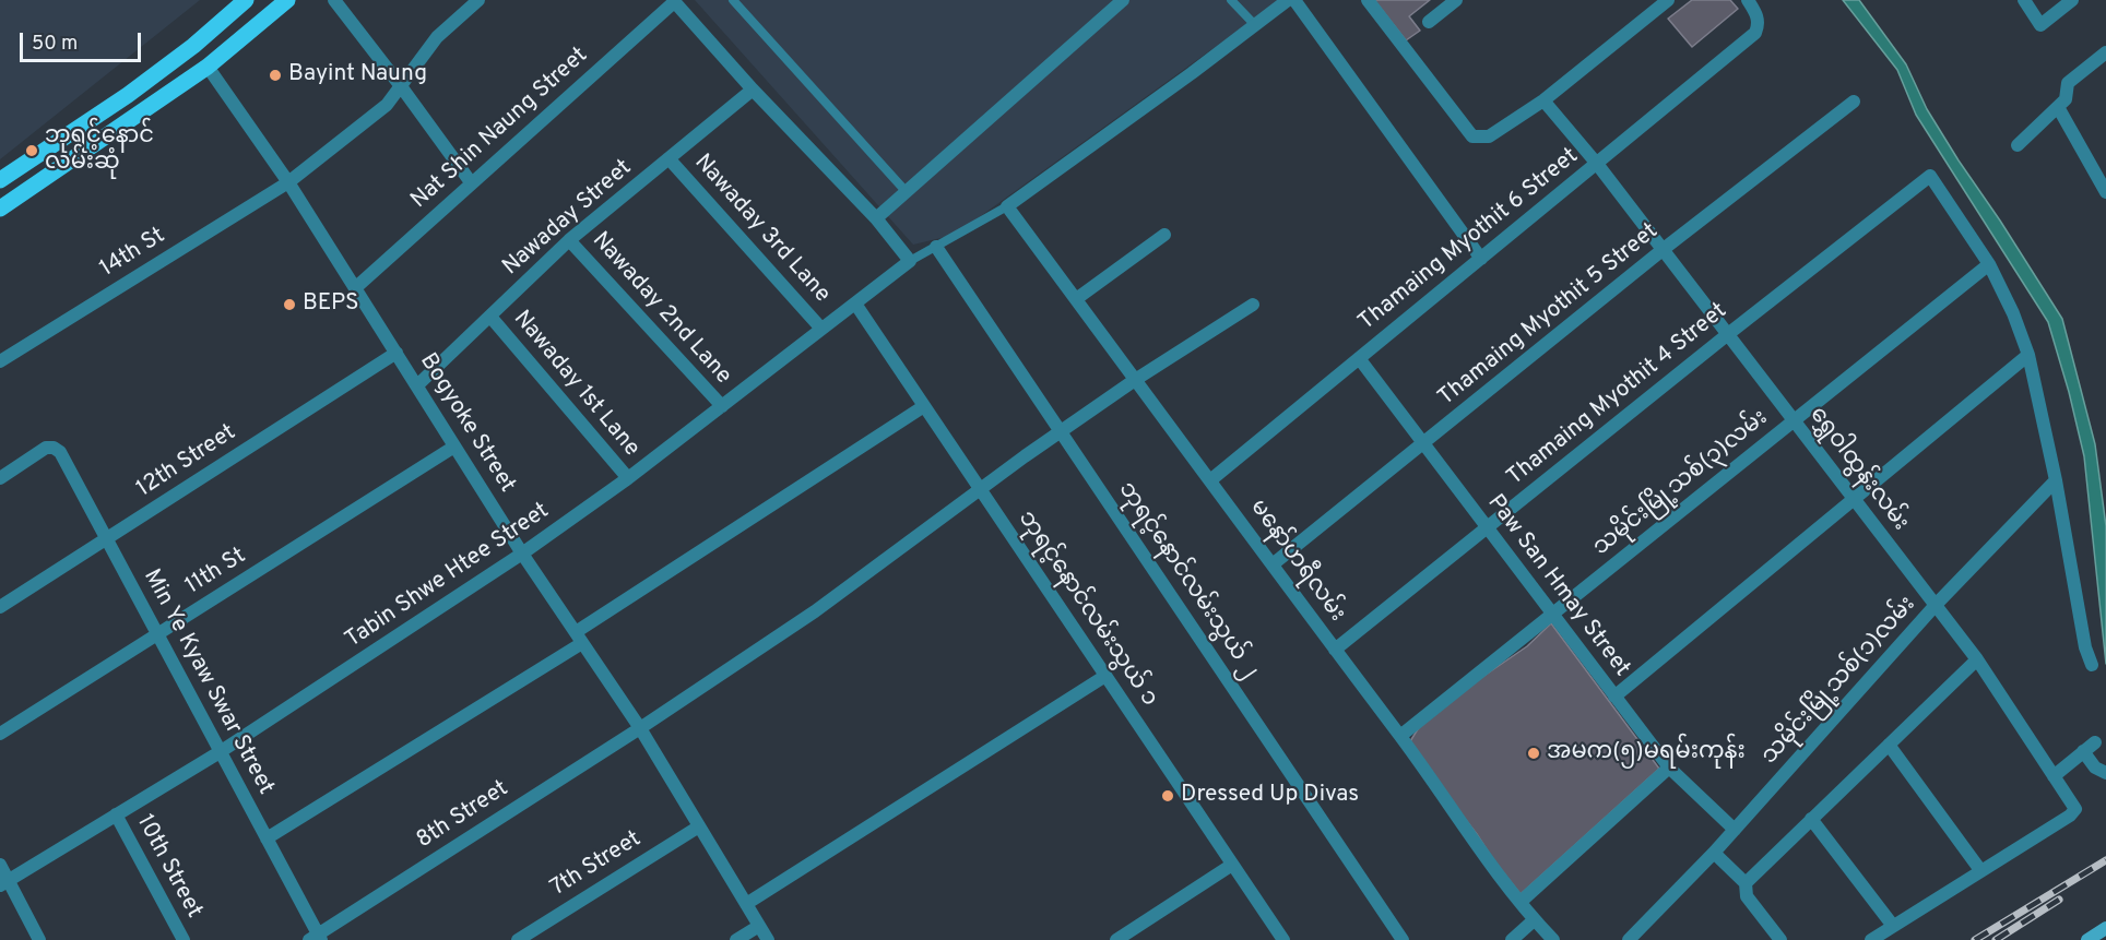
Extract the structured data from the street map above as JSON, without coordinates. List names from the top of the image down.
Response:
{
  "streets": {
    "street": [
      "Nat Shin Naung Street",
      "Nawaday Street",
      "Nawaday 3rd Lane",
      "Thamaing Myothit 6 Street",
      "14th St",
      "Nawaday 2nd Lane",
      "Thamaing Myothit 5 Street",
      "Nawaday 1st Lane",
      "Thamaing Myothit 4 Street",
      "Bogyoke Street",
      "12th Street",
      "ရွှေဝါထွန်းလမ်း",
      "သမိုင်းမြို့သစ်(၃)လမ်း",
      "မနော်ဟရီလမ်း",
      "11th St",
      "Tabin Shwe Htee Street",
      "ဘုရင့်နောင်လမ်းသွယ် ၂",
      "Paw San Hmay Street",
      "ဘုရင့်နောင်လမ်းသွယ် ၁",
      "သမိုင်းမြို့သစ်(၁)လမ်း",
      "Min Ye Kyaw Swar Street",
      "8th Street",
      "7th Street",
      "10th Street"
    ]
  },
  "crossings": [
    ["Nat Shin Naung Street", "Bogyoke Street"],
    ["Nawaday Street", "Nawaday 3rd Lane"],
    ["Nawaday Street", "Nawaday 2nd Lane"],
    ["Nawaday Street", "Nawaday 1st Lane"],
    ["Nawaday Street", "Bogyoke Street"],
    ["Nawaday 3rd Lane", "Tabin Shwe Htee Street"],
    ["Thamaing Myothit 6 Street", "ရွှေဝါထွန်းလမ်း"],
    ["Thamaing Myothit 6 Street", "မနော်ဟရီလမ်း"],
    ["Thamaing Myothit 6 Street", "Paw San Hmay Street"],
    ["14th St", "Bogyoke Street"],
    ["Nawaday 2nd Lane", "Tabin Shwe Htee Street"],
    ["Thamaing Myothit 5 Street", "ရွှေဝါထွန်းလမ်း"],
    ["Thamaing Myothit 5 Street", "မနော်ဟရီလမ်း"],
    ["Thamaing Myothit 5 Street", "Paw San Hmay Street"],
    ["Nawaday 1st Lane", "Tabin Shwe Htee Street"],
    ["Thamaing Myothit 4 Street", "ရွှေဝါထွန်းလမ်း"],
    ["Thamaing Myothit 4 Street", "သမိုင်းမြို့သစ်(၃)လမ်း"],
    ["Thamaing Myothit 4 Street", "မနော်ဟရီလမ်း"],
    ["Thamaing Myothit 4 Street", "Paw San Hmay Street"],
    ["Bogyoke Street", "12th Street"],
    ["Bogyoke Street", "11th St"],
    ["Bogyoke Street", "Tabin Shwe Htee Street"],
    ["Bogyoke Street", "8th Street"],
    ["Bogyoke Street", "7th Street"],
    ["12th Street", "Min Ye Kyaw Swar Street"],
    ["ရွှေဝါထွန်းလမ်း", "သမိုင်းမြို့သစ်(၃)လမ်း"],
    ["ရွှေဝါထွန်းလမ်း", "သမိုင်းမြို့သစ်(၁)လမ်း"],
    ["သမိုင်းမြို့သစ်(၃)လမ်း", "မနော်ဟရီလမ်း"],
    ["သမိုင်းမြို့သစ်(၃)လမ်း", "Paw San Hmay Street"],
    ["မနော်ဟရီလမ်း", "8th Street"],
    ["11th St", "Min Ye Kyaw Swar Street"],
    ["Tabin Shwe Htee Street", "ဘုရင့်နောင်လမ်းသွယ် ၁"],
    ["Tabin Shwe Htee Street", "Min Ye Kyaw Swar Street"],
    ["Tabin Shwe Htee Street", "10th Street"],
    ["ဘုရင့်နောင်လမ်းသွယ် ၂", "8th Street"],
    ["Paw San Hmay Street", "သမိုင်းမြို့သစ်(၁)လမ်း"],
    ["ဘုရင့်နောင်လမ်းသွယ် ၁", "8th Street"],
    ["Min Ye Kyaw Swar Street", "8th Street"]
  ],
  "places": [
    "Bayint Naung",
    "ဘုရင့်နောင် လမ်းဆုံ",
    "BEPS",
    "အမက(၅)မရမ်းကုန်း",
    "Dressed Up Divas"
  ],
  "scale_bar": "50 m"
}
